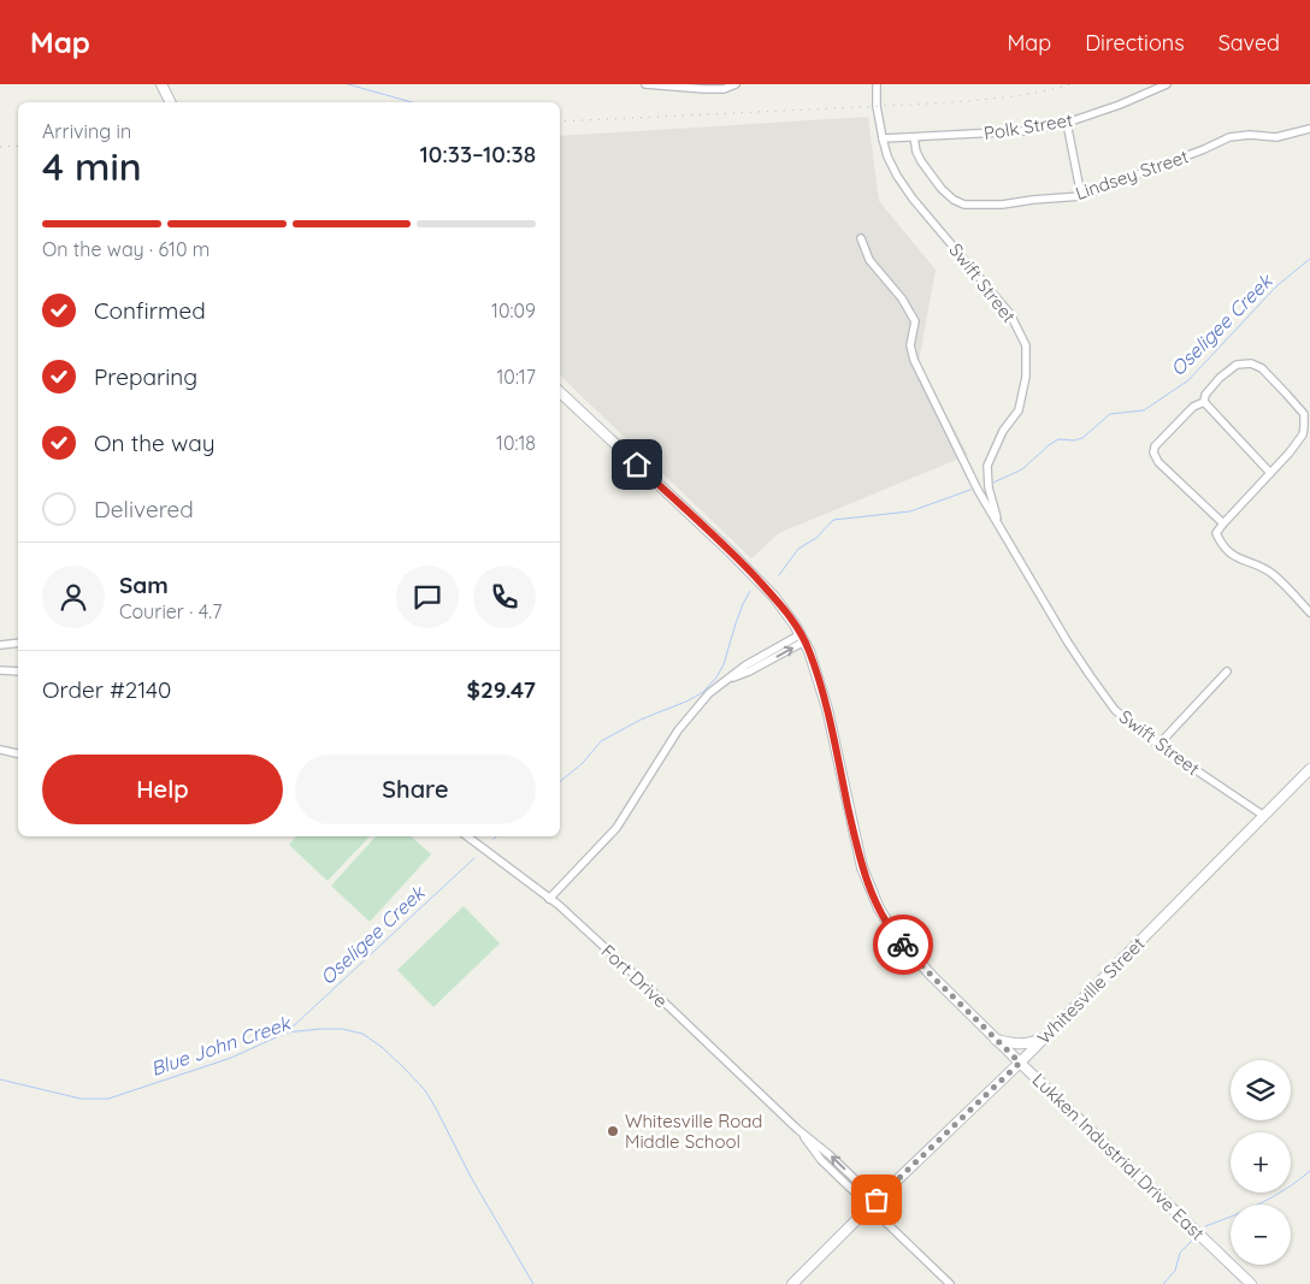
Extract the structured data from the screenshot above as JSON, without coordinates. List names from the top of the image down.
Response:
{
  "streets": {
    "main road": ["Whitesville Street", "Lukken Industrial Drive East"],
    "street": [
      "Polk Street",
      "Lindsey Street",
      "Swift Street",
      "Fort Drive"
    ]
  },
  "crossings": [
    ["Polk Street", "Lindsey Street"],
    ["Polk Street", "Swift Street"],
    ["Swift Street", "Whitesville Street"],
    ["Fort Drive", "Whitesville Street"],
    ["Whitesville Street", "Lukken Industrial Drive East"]
  ],
  "water": ["Oseligee Creek", "Blue John Creek"],
  "places": ["Whitesville Road Middle School"],
  "page": {
    "header": "Map",
    "nav": ["Map", "Directions", "Saved"],
    "heading": ["4 min", "Arriving in", "10:33–10:38"],
    "panel": [
      "Sam",
      "Courier · 4.7",
      "Order #2140",
      "$29.47"
    ],
    "bar": "On the way · 610 m",
    "list": [
      ["Confirmed", "10:09"],
      ["Preparing", "10:17"],
      ["On the way", "10:18"],
      "Delivered"
    ],
    "buttons": ["Help", "Share"],
    "map_buttons": ["+", "−"]
  }
}
